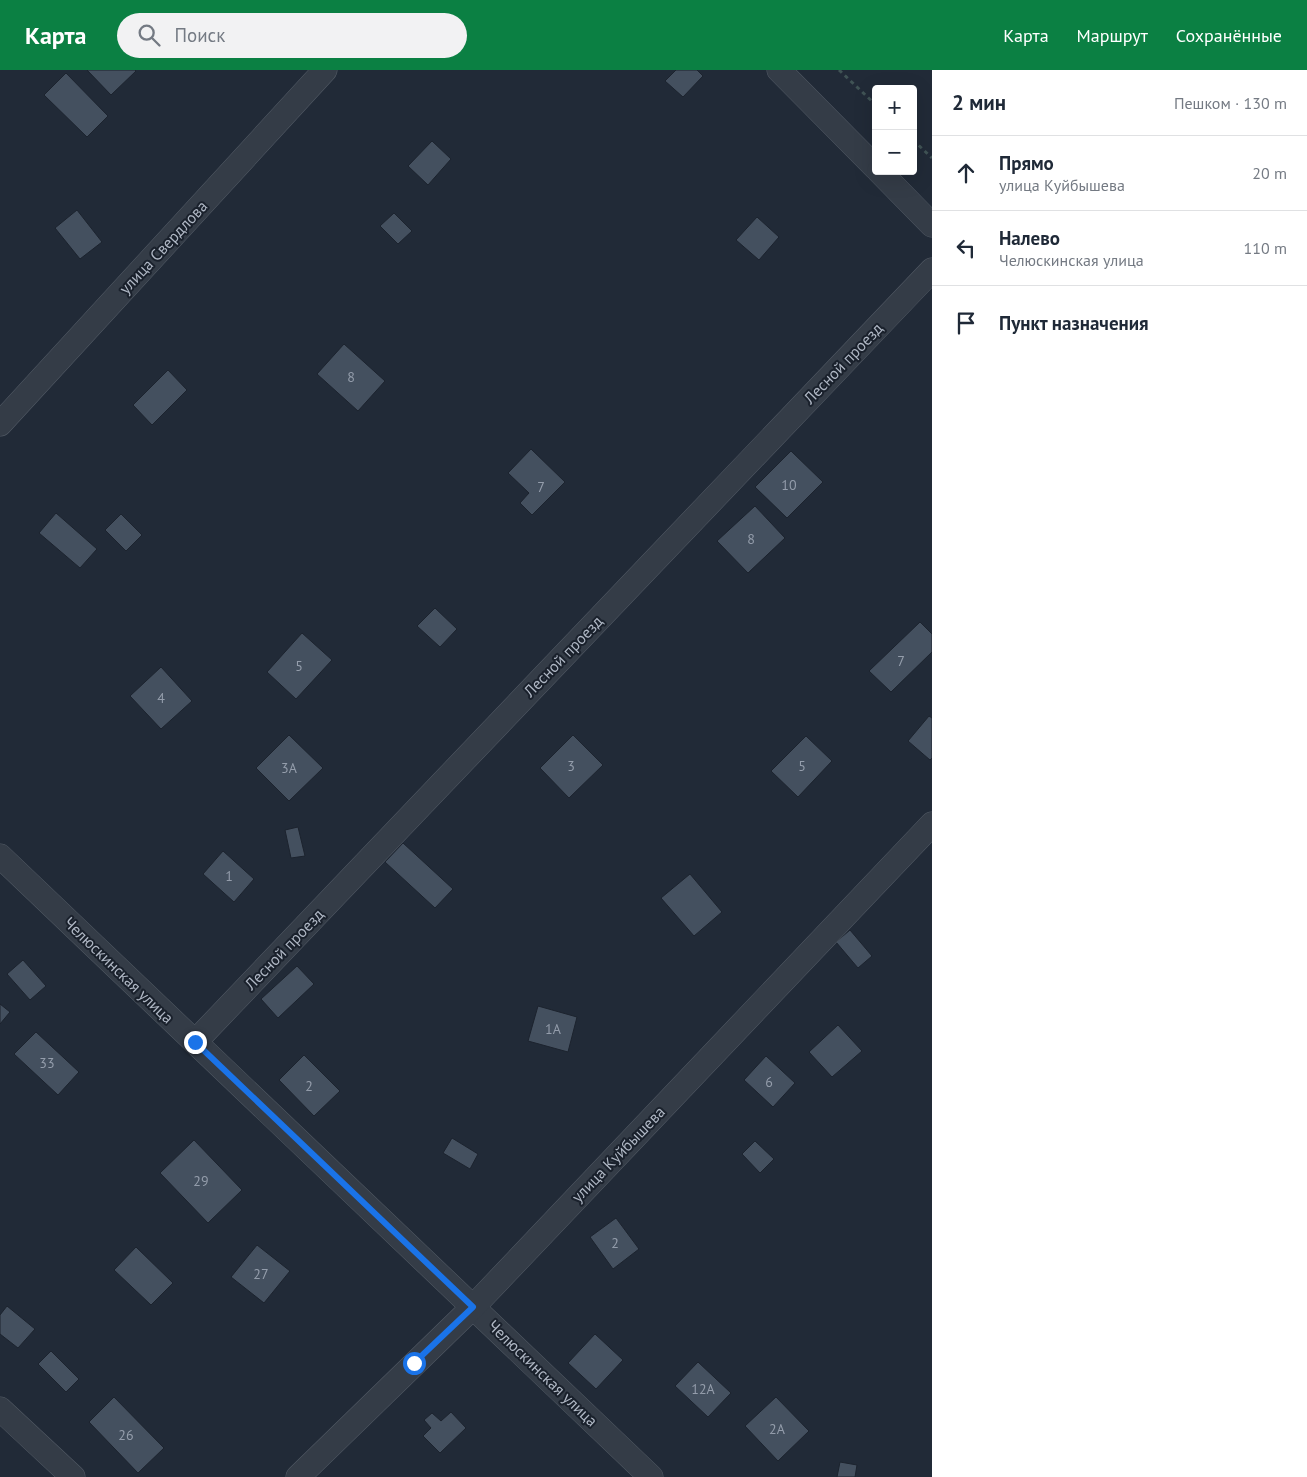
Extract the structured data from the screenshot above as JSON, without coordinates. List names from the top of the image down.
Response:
{
  "streets": {
    "street": [
      "улица Свердлова",
      "Лесной проезд",
      "Челюскинская улица",
      "улица Куйбышева"
    ]
  },
  "crossings": [
    ["Лесной проезд", "Челюскинская улица"],
    ["Челюскинская улица", "улица Куйбышева"]
  ],
  "house_numbers": [
    "8",
    "10",
    "7",
    "8",
    "7",
    "5",
    "4",
    "3",
    "5",
    "3А",
    "1",
    "1А",
    "33",
    "6",
    "2",
    "29",
    "2",
    "27",
    "12А",
    "2А",
    "26"
  ],
  "page": {
    "header": "Карта",
    "search": "Поиск",
    "nav": ["Карта", "Маршрут", "Сохранённые"],
    "heading": ["2 мин", "Пешком · 130 m"],
    "map_buttons": ["+", "−"],
    "list": [
      ["Прямо", "улица Куйбышева", "20 m"],
      ["Налево", "Челюскинская улица", "110 m"],
      "Пункт назначения"
    ]
  }
}
